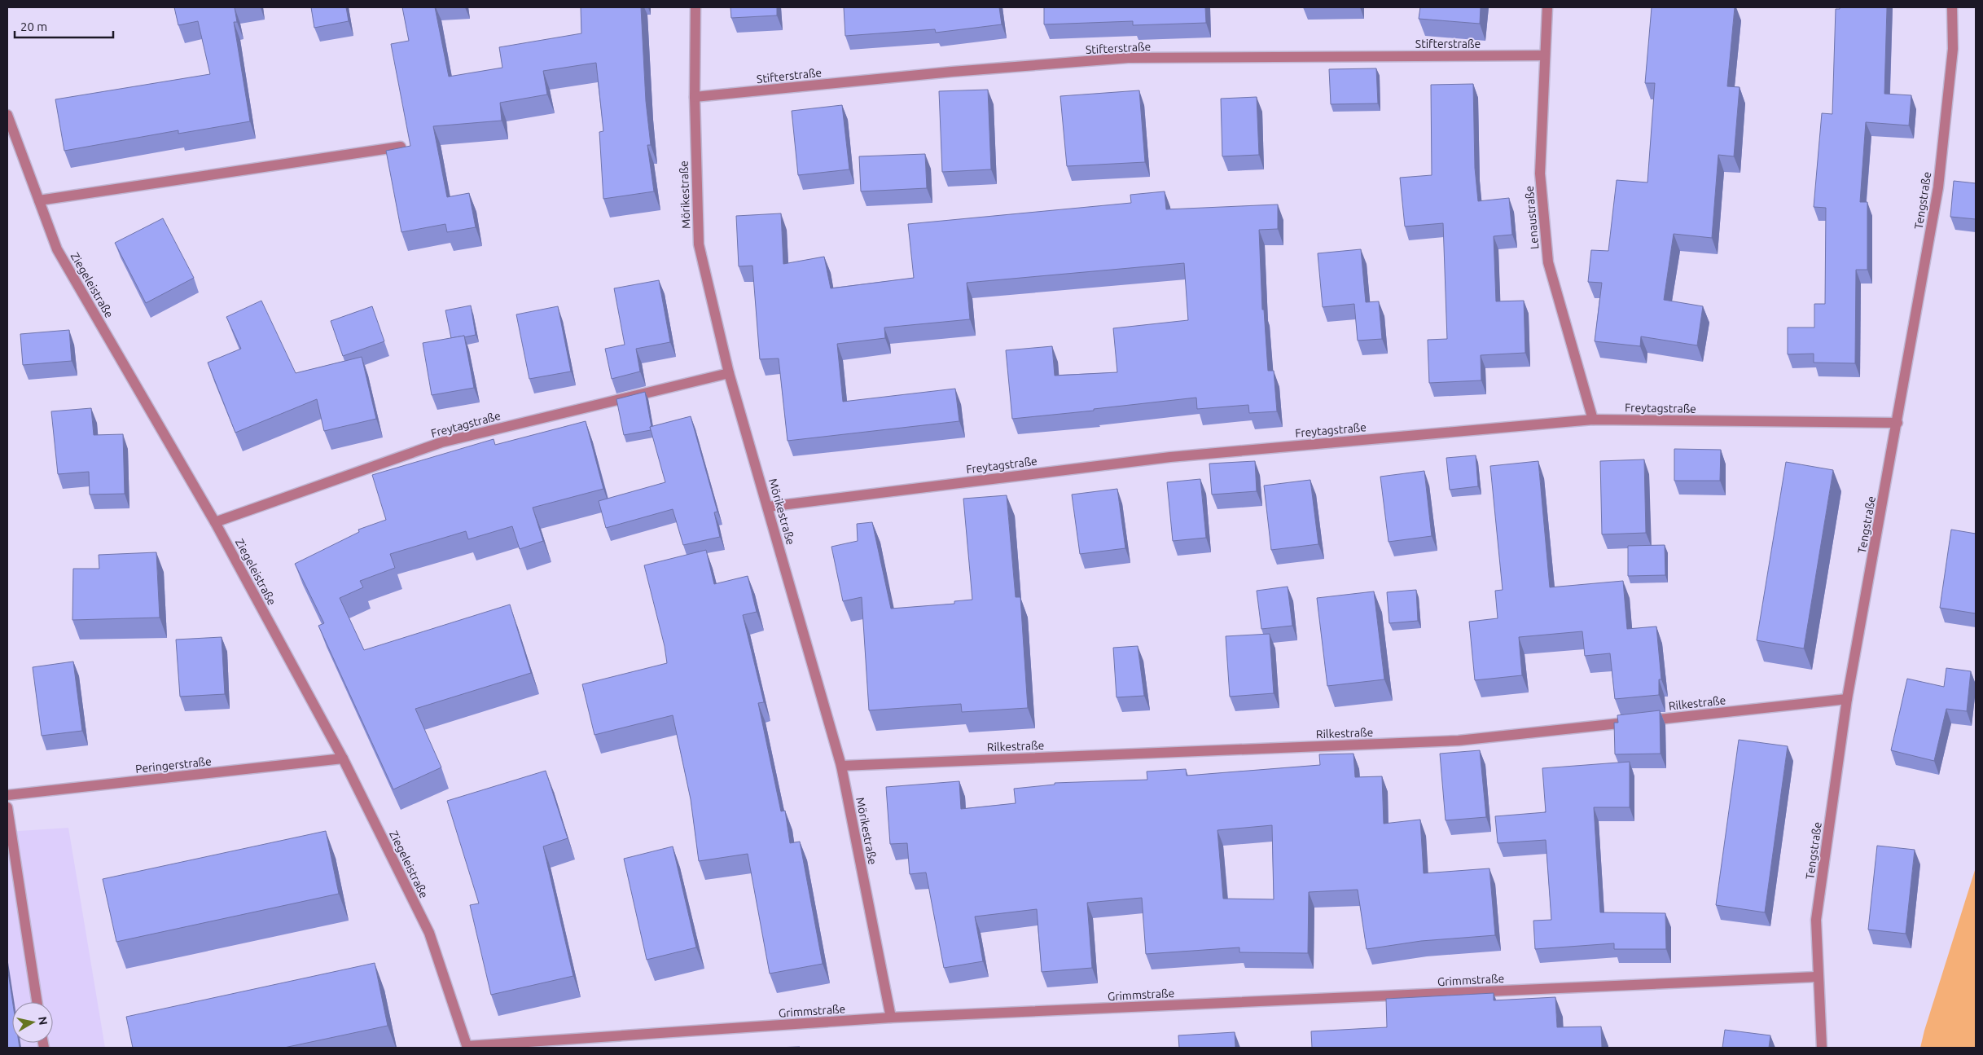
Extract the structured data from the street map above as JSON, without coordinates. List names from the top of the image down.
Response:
{
  "streets": {
    "street": [
      "Stifterstraße",
      "Mörikestraße",
      "Tengstraße",
      "Lenaustraße",
      "Ziegeleistraße",
      "Freytagstraße",
      "Rilkestraße",
      "Peringerstraße",
      "Grimmstraße"
    ]
  },
  "crossings": [
    ["Stifterstraße", "Mörikestraße"],
    ["Stifterstraße", "Lenaustraße"],
    ["Mörikestraße", "Freytagstraße"],
    ["Mörikestraße", "Rilkestraße"],
    ["Mörikestraße", "Grimmstraße"],
    ["Tengstraße", "Freytagstraße"],
    ["Tengstraße", "Rilkestraße"],
    ["Tengstraße", "Grimmstraße"],
    ["Lenaustraße", "Freytagstraße"],
    ["Ziegeleistraße", "Freytagstraße"],
    ["Ziegeleistraße", "Peringerstraße"],
    ["Ziegeleistraße", "Grimmstraße"]
  ],
  "scale_bar": "20 m",
  "north": "right"
}
